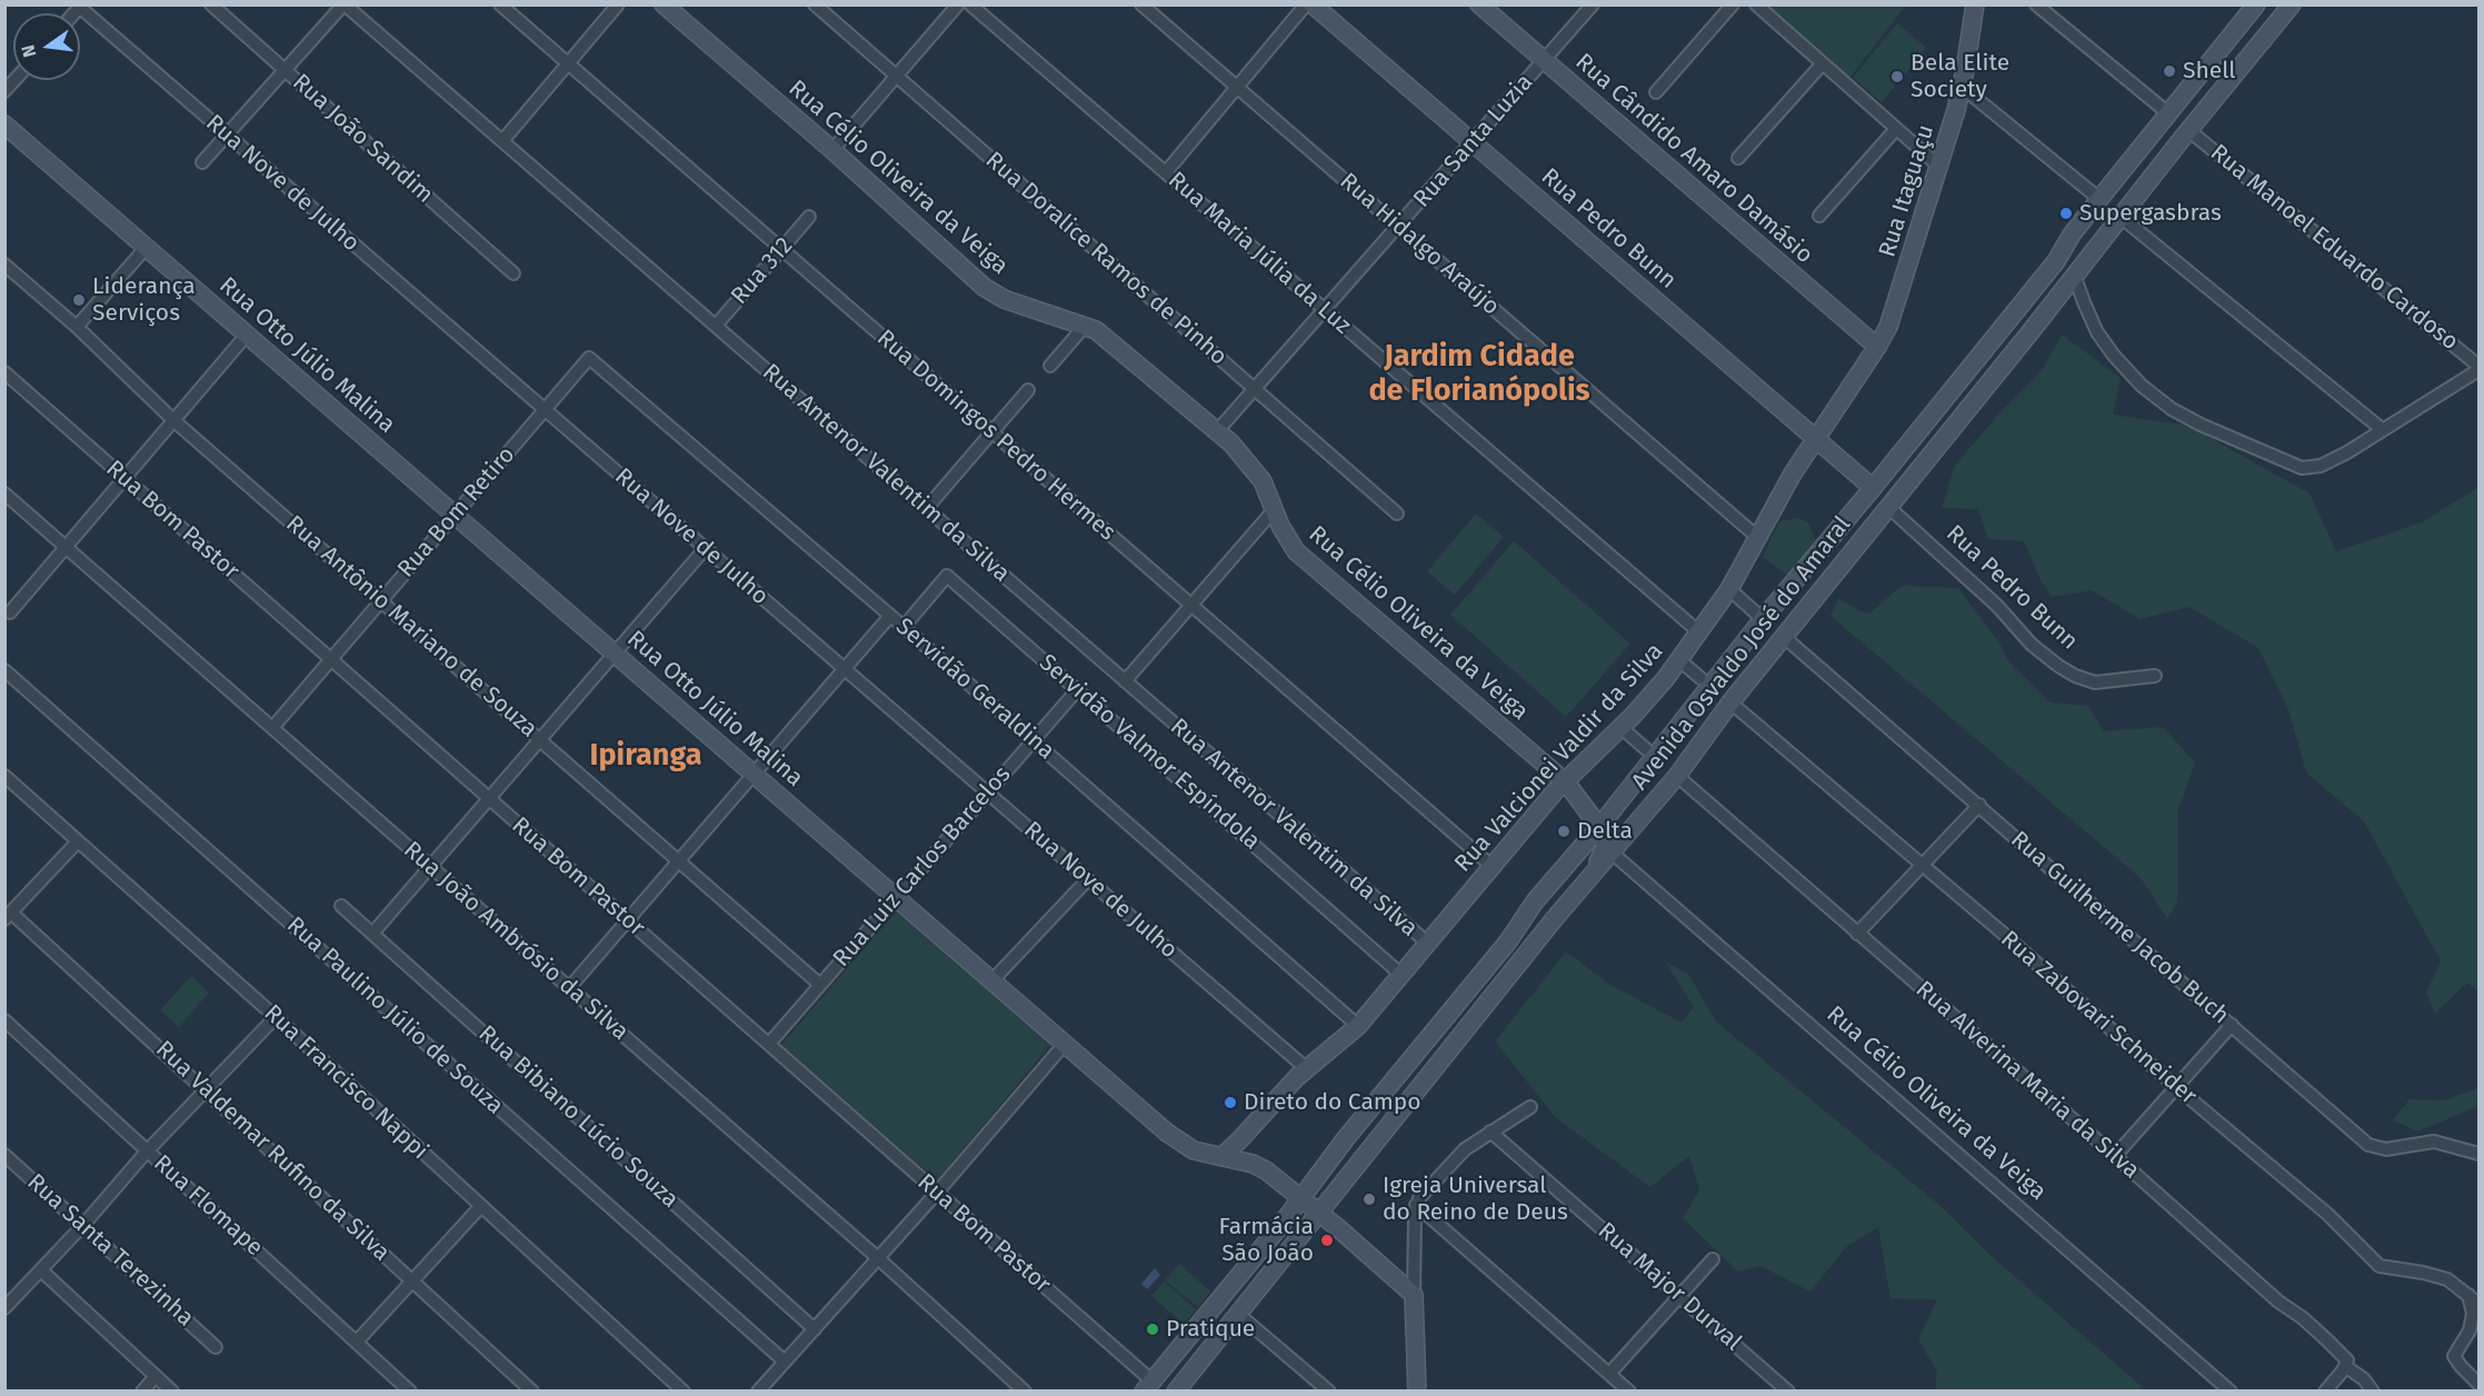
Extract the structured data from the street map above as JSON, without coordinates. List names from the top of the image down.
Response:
{
  "streets": {
    "main road": [
      "Rua Cândido Amaro Damásio",
      "Rua Célio Oliveira da Veiga",
      "Rua Itaguaçu",
      "Rua Pedro Bunn",
      "Rua Otto Júlio Malina",
      "Avenida Osvaldo José do Amaral",
      "Rua Valcionei Valdir da Silva"
    ],
    "street": [
      "Rua João Sandim",
      "Rua Santa Luzia",
      "Rua Nove de Julho",
      "Rua Hidalgo Araújo",
      "Rua Manoel Eduardo Cardoso",
      "Rua Maria Júlia da Luz",
      "Rua Doralice Ramos de Pinho",
      "Rua 312",
      "Rua Domingos Pedro Hermes",
      "Rua Antenor Valentim da Silva",
      "Rua Bom Retiro",
      "Rua Bom Pastor",
      "Rua Antônio Mariano de Souza",
      "Servidão Geraldina",
      "Servidão Valmor Espíndola",
      "Rua Luiz Carlos Barcelos",
      "Rua Guilherme Jacob Buch",
      "Rua João Ambrósio da Silva",
      "Rua Paulino Júlio de Souza",
      "Rua Zabovari Schneider",
      "Rua Alverina Maria da Silva",
      "Rua Francisco Nappi",
      "Rua Bibiano Lúcio Souza",
      "Rua Valdemar Rufino da Silva",
      "Rua Flomape",
      "Rua Santa Terezinha",
      "Rua Major Durval"
    ]
  },
  "crossings": [
    ["Rua Santa Luzia", "Rua Cândido Amaro Damásio"],
    ["Rua Santa Luzia", "Rua Célio Oliveira da Veiga"],
    ["Rua Santa Luzia", "Rua Pedro Bunn"],
    ["Rua Santa Luzia", "Rua Hidalgo Araújo"],
    ["Rua Santa Luzia", "Rua Maria Júlia da Luz"],
    ["Rua Santa Luzia", "Rua Doralice Ramos de Pinho"],
    ["Rua Cândido Amaro Damásio", "Rua Itaguaçu"],
    ["Rua Cândido Amaro Damásio", "Rua Valcionei Valdir da Silva"],
    ["Rua Célio Oliveira da Veiga", "Avenida Osvaldo José do Amaral"],
    ["Rua Célio Oliveira da Veiga", "Rua Valcionei Valdir da Silva"],
    ["Rua Nove de Julho", "Rua Bom Retiro"],
    ["Rua Nove de Julho", "Rua Valcionei Valdir da Silva"],
    ["Rua Nove de Julho", "Rua Luiz Carlos Barcelos"],
    ["Rua Itaguaçu", "Rua Valcionei Valdir da Silva"],
    ["Rua Pedro Bunn", "Avenida Osvaldo José do Amaral"],
    ["Rua Pedro Bunn", "Rua Valcionei Valdir da Silva"],
    ["Rua Hidalgo Araújo", "Rua Valcionei Valdir da Silva"],
    ["Rua Manoel Eduardo Cardoso", "Avenida Osvaldo José do Amaral"],
    ["Rua Maria Júlia da Luz", "Rua Valcionei Valdir da Silva"],
    ["Rua 312", "Rua Domingos Pedro Hermes"],
    ["Rua 312", "Rua Antenor Valentim da Silva"],
    ["Rua Otto Júlio Malina", "Rua Bom Retiro"],
    ["Rua Otto Júlio Malina", "Avenida Osvaldo José do Amaral"],
    ["Rua Otto Júlio Malina", "Rua Valcionei Valdir da Silva"],
    ["Rua Otto Júlio Malina", "Rua Luiz Carlos Barcelos"],
    ["Rua Domingos Pedro Hermes", "Rua Valcionei Valdir da Silva"],
    ["Rua Antenor Valentim da Silva", "Rua Valcionei Valdir da Silva"],
    ["Rua Bom Retiro", "Rua Bom Pastor"],
    ["Rua Bom Retiro", "Rua Antônio Mariano de Souza"],
    ["Rua Bom Retiro", "Servidão Geraldina"],
    ["Rua Bom Retiro", "Rua João Ambrósio da Silva"],
    ["Rua Bom Pastor", "Avenida Osvaldo José do Amaral"],
    ["Rua Bom Pastor", "Rua Luiz Carlos Barcelos"],
    ["Rua Antônio Mariano de Souza", "Rua Luiz Carlos Barcelos"],
    ["Avenida Osvaldo José do Amaral", "Rua Guilherme Jacob Buch"],
    ["Avenida Osvaldo José do Amaral", "Rua Zabovari Schneider"],
    ["Avenida Osvaldo José do Amaral", "Rua Alverina Maria da Silva"],
    ["Servidão Geraldina", "Servidão Valmor Espíndola"],
    ["Servidão Geraldina", "Rua Valcionei Valdir da Silva"],
    ["Servidão Geraldina", "Rua Luiz Carlos Barcelos"],
    ["Servidão Valmor Espíndola", "Rua Valcionei Valdir da Silva"],
    ["Servidão Valmor Espíndola", "Rua Luiz Carlos Barcelos"]
  ],
  "districts": ["Jardim Cidade de Florianópolis", "Ipiranga"],
  "places": [
    "Shell",
    "Bela Elite Society",
    "Supergasbras",
    "Liderança Serviços",
    "Delta",
    "Direto do Campo",
    "Igreja Universal do Reino de Deus",
    "Farmácia São João",
    "Pratique"
  ],
  "north": "left"
}
